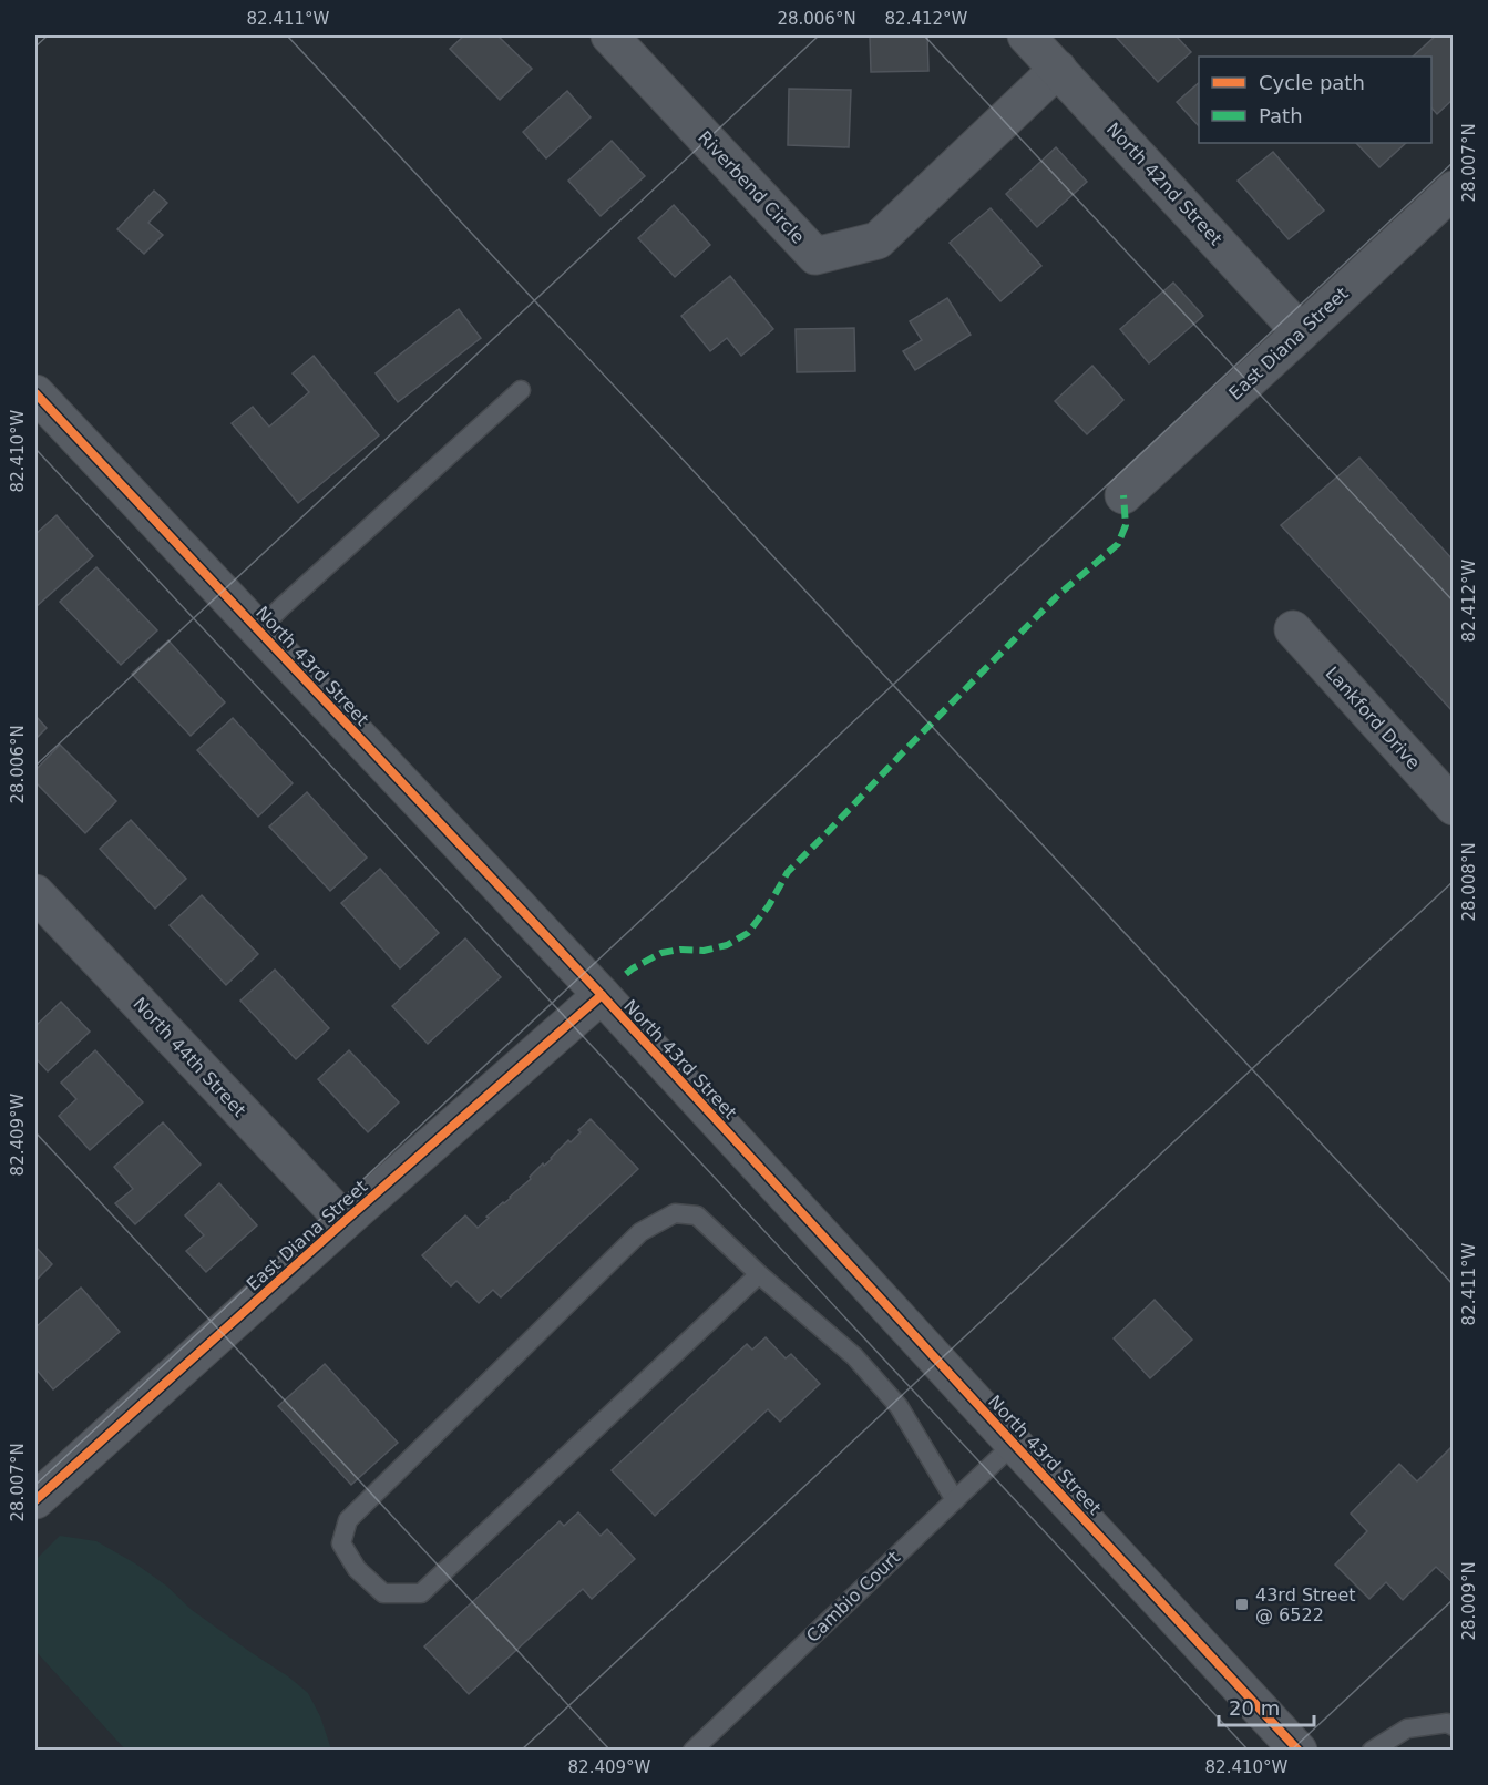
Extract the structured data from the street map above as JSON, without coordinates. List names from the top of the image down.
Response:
{
  "streets": {
    "street": [
      "North 42nd Street",
      "Riverbend Circle",
      "East Diana Street",
      "North 43rd Street",
      "Lankford Drive",
      "North 44th Street"
    ],
    "lane": ["Cambio Court"]
  },
  "crossings": [
    ["North 42nd Street", "Riverbend Circle"],
    ["North 42nd Street", "East Diana Street"],
    ["East Diana Street", "North 43rd Street"],
    ["East Diana Street", "North 44th Street"],
    ["North 43rd Street", "Cambio Court"]
  ],
  "places": {
    "transit": ["43rd Street @ 6522"]
  },
  "legend": ["Cycle path", "Path"],
  "scale_bar": "20 m",
  "coordinates": [
    "82.411°W",
    "28.006°N",
    "82.412°W",
    "28.007°N",
    "82.410°W",
    "28.008°N",
    "82.409°W",
    "28.009°N"
  ]
}
